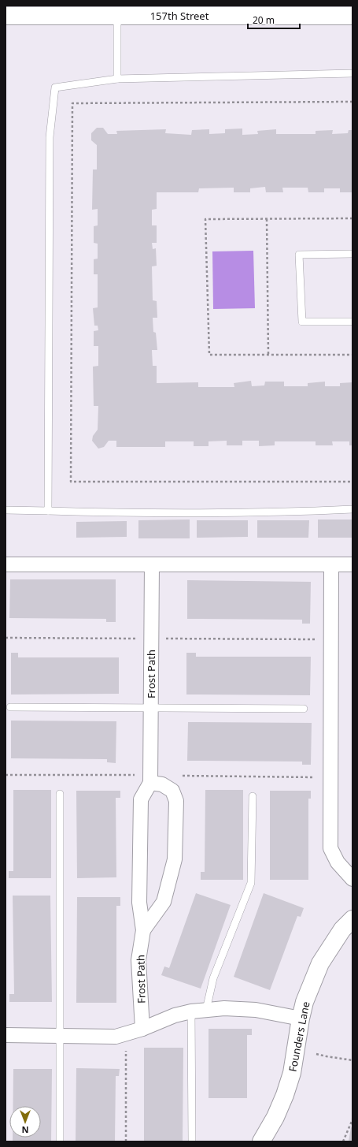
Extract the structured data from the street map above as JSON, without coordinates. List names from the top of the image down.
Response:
{
  "streets": {
    "street": ["157th Street", "Frost Path", "Founders Lane"]
  },
  "scale_bar": "20 m",
  "north": "bottom"
}
